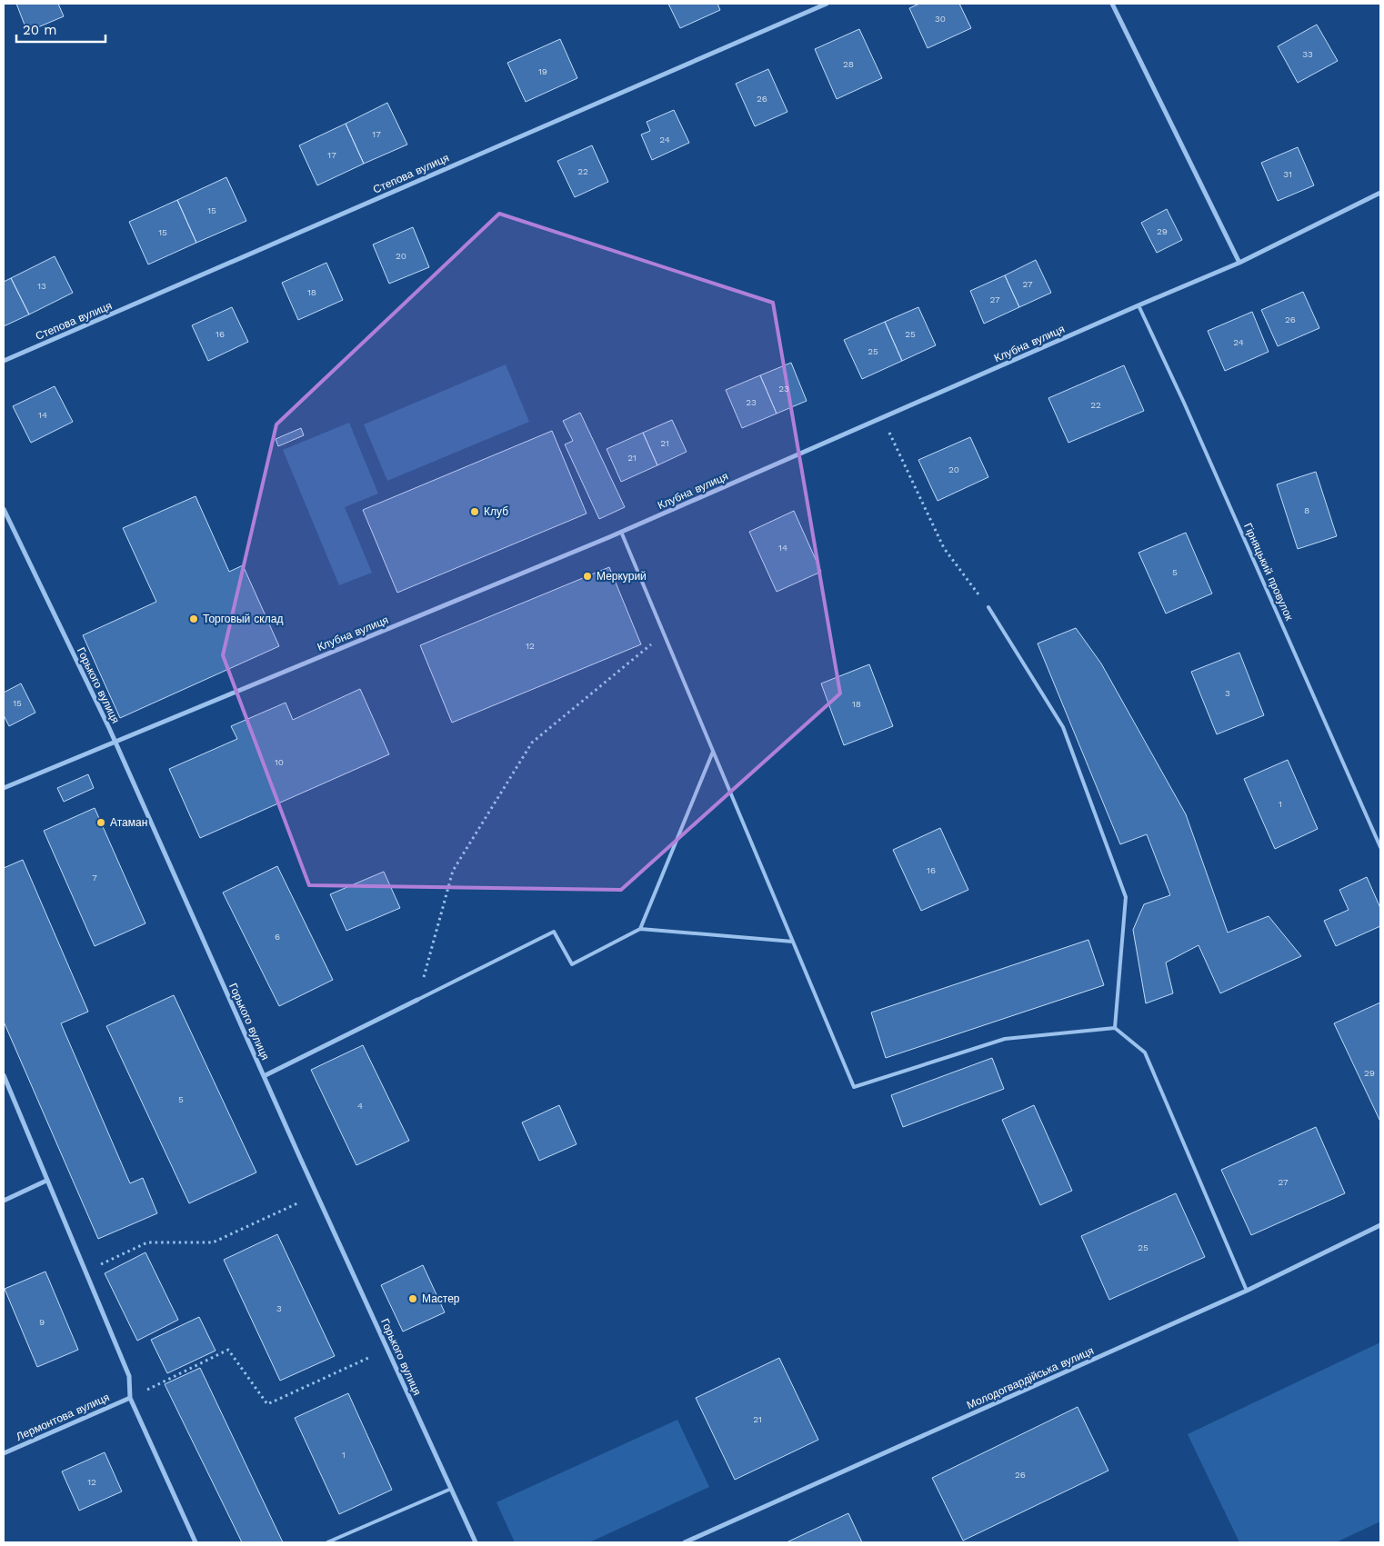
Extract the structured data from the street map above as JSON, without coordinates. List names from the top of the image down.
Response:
{
  "streets": {
    "street": [
      "Степова вулиця",
      "Клубна вулиця",
      "Горького вулиця",
      "Молодогвардійська вулиця",
      "Лермонтова вулиця"
    ],
    "lane": ["Гірняцький провулок"]
  },
  "crossings": [
    ["Клубна вулиця", "Гірняцький провулок"],
    ["Клубна вулиця", "Горького вулиця"]
  ],
  "places": [
    "Клуб",
    "Меркурий",
    "Торговый склад",
    "Атаман",
    "Мастер"
  ],
  "house_numbers": [
    "30",
    "33",
    "28",
    "19",
    "26",
    "17",
    "24",
    "17",
    "22",
    "31",
    "15",
    "29",
    "15",
    "20",
    "27",
    "13",
    "18",
    "27",
    "26",
    "16",
    "25",
    "24",
    "25",
    "23",
    "23",
    "22",
    "14",
    "21",
    "21",
    "20",
    "8",
    "14",
    "5",
    "12",
    "3",
    "15",
    "18",
    "10",
    "1",
    "16",
    "7",
    "6",
    "29",
    "5",
    "4",
    "27",
    "25",
    "3",
    "9",
    "21",
    "1",
    "26",
    "12"
  ],
  "scale_bar": "20 m"
}
